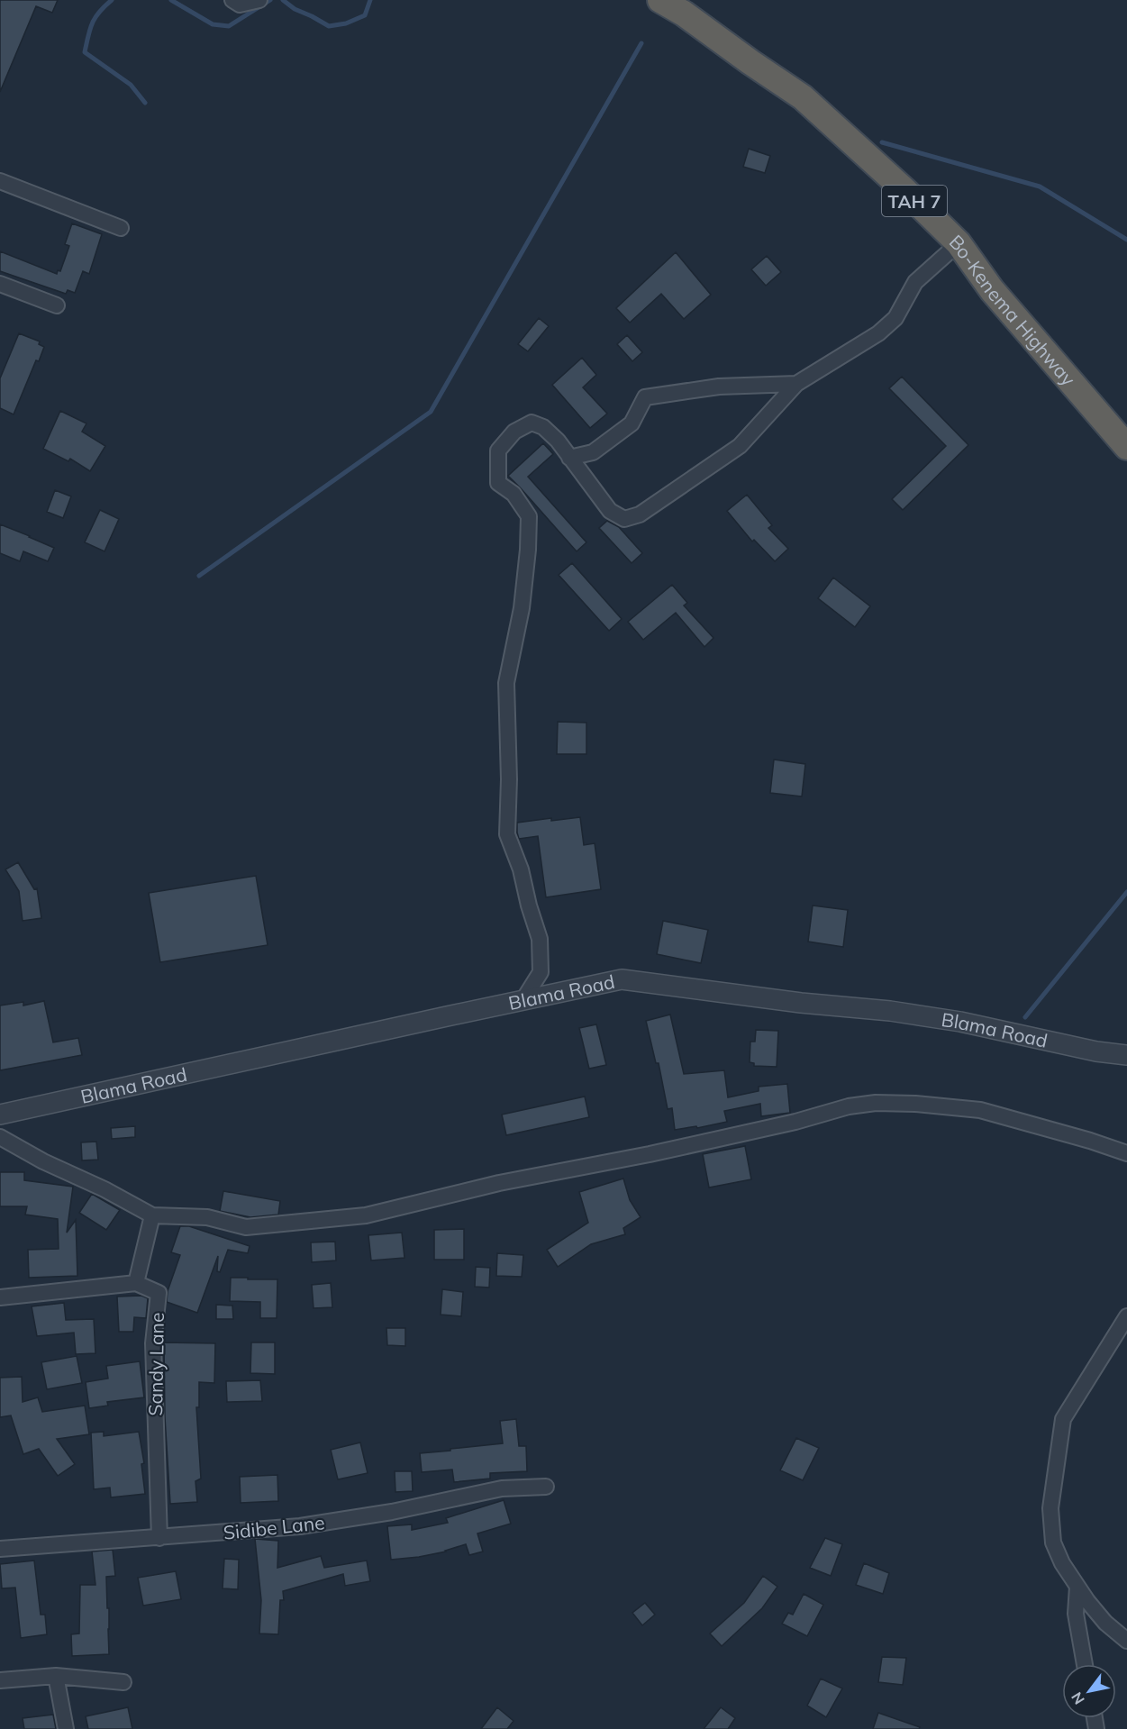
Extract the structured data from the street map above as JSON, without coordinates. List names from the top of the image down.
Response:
{
  "streets": {
    "highway": ["TAH 7", "Bo-Kenema Highway"],
    "street": ["Blama Road", "Sandy Lane", "Sidibe Lane"]
  },
  "crossings": [
    ["Sandy Lane", "Sidibe Lane"]
  ],
  "north": "bottom left"
}
